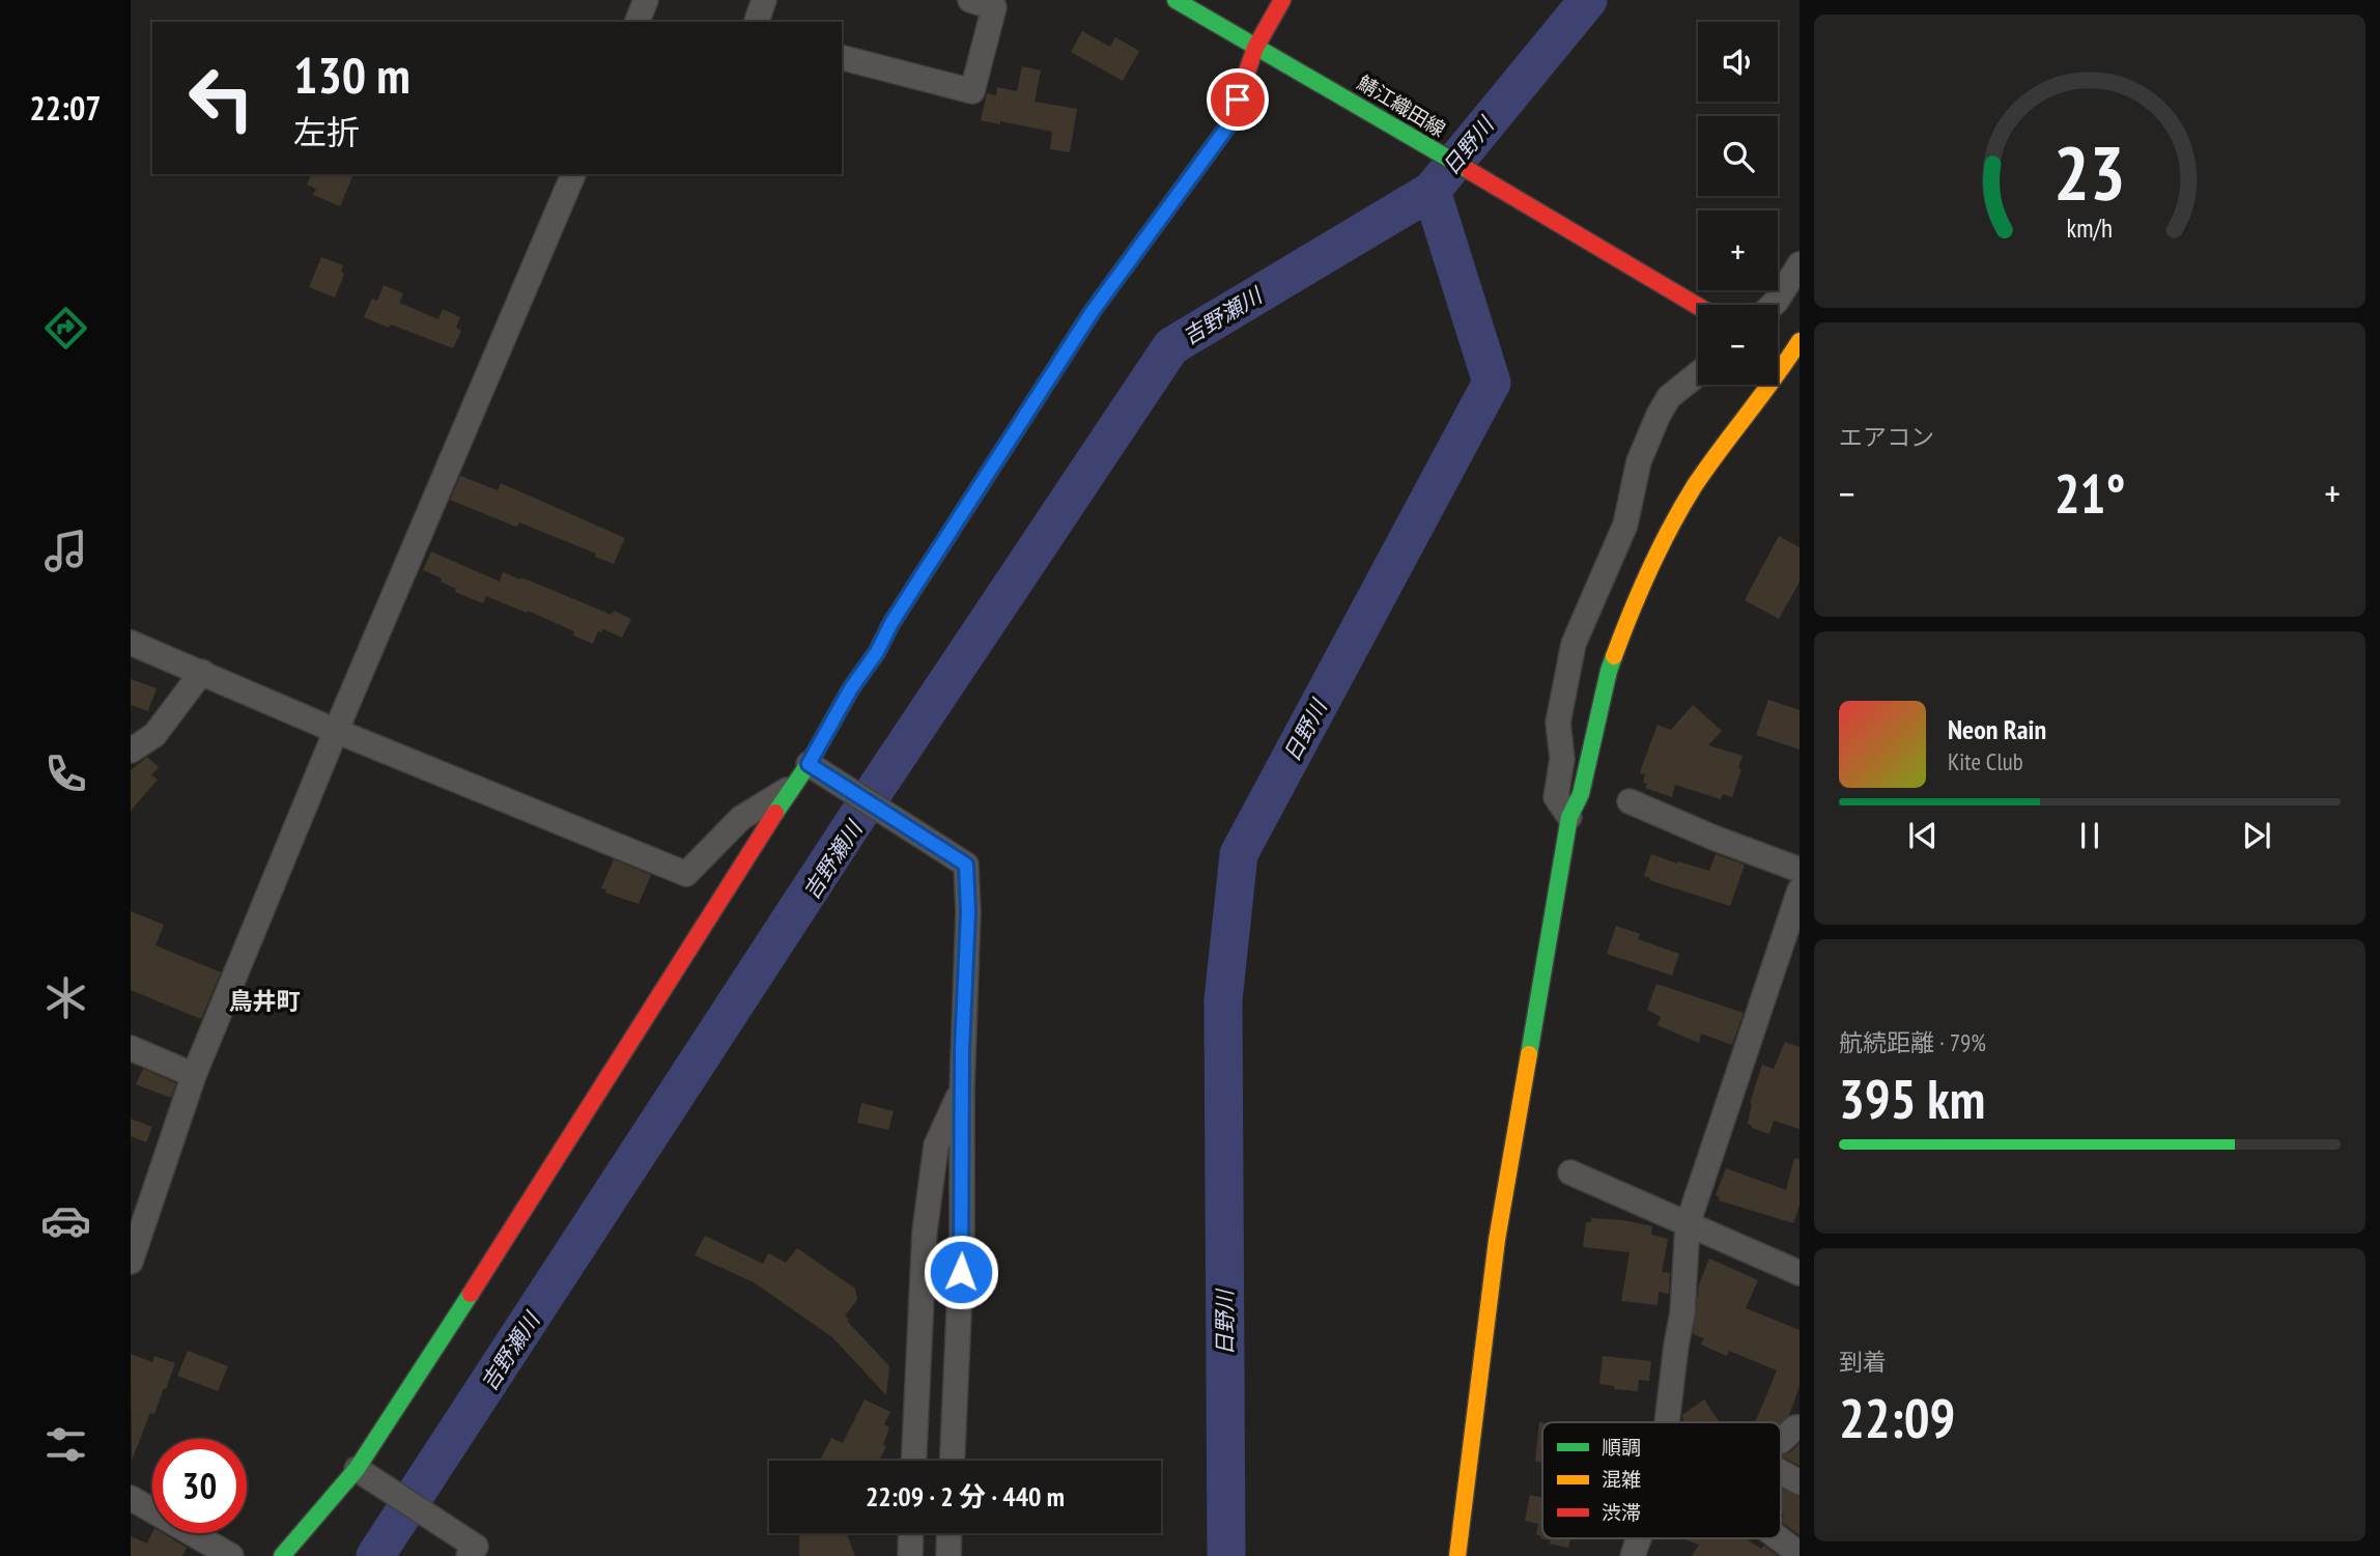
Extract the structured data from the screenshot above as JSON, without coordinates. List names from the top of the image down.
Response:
{
  "streets": {
    "street": ["鯖江織田線"]
  },
  "districts": ["鳥井町"],
  "water": ["日野川", "吉野瀬川"],
  "legend": ["順調", "混雑", "渋滞"],
  "page": {
    "tabs": "22:07",
    "map_buttons": ["+", "−"],
    "turn": ["130 m", "左折"],
    "tile": [
      "エアコン",
      ["航続距離 · 79%", "395 km"],
      ["到着", "22:09"]
    ],
    "heat": ["−", "21°", "+"],
    "song": ["Neon Rain", "Kite Club"],
    "limit": "30",
    "trip": "22:09 · 2 分 · 440 m",
    "gauge": ["23", "km/h"]
  }
}
